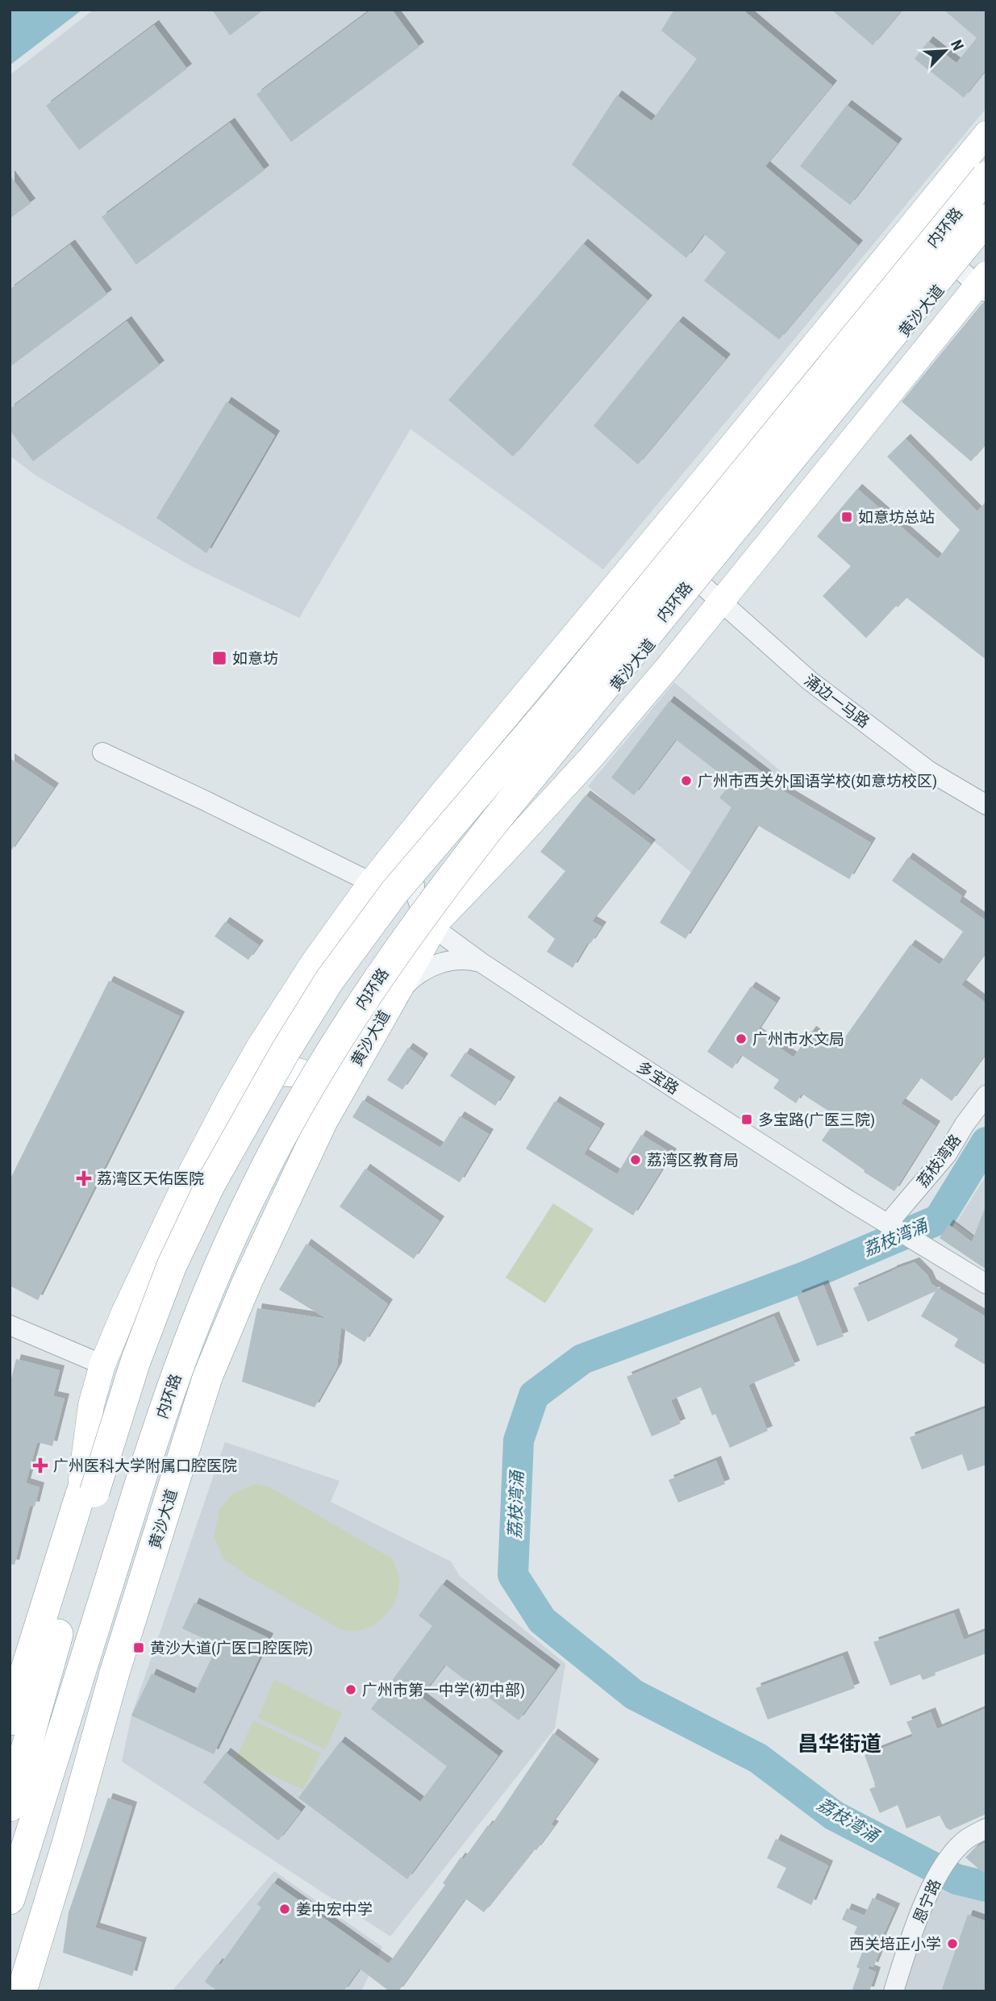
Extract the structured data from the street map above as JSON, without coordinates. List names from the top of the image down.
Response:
{
  "streets": {
    "highway": ["内环路", "黄沙大道"],
    "street": [
      "涌边一马路",
      "多宝路",
      "荔枝湾路",
      "恩宁路"
    ]
  },
  "crossings": [
    ["黄沙大道", "涌边一马路"],
    ["黄沙大道", "多宝路"],
    ["多宝路", "荔枝湾路"]
  ],
  "districts": ["昌华街道"],
  "water": ["荔枝湾涌"],
  "places": {
    "transit": [
      "如意坊总站",
      "如意坊",
      "多宝路(广医三院)",
      "黄沙大道(广医口腔医院)"
    ],
    "other": [
      "广州市西关外国语学校(如意坊校区)",
      "广州市水文局",
      "荔湾区教育局",
      "广州市第一中学(初中部)",
      "姜中宏中学",
      "西关培正小学"
    ],
    "health": ["荔湾区天佑医院", "广州医科大学附属口腔医院"]
  },
  "north": "top right"
}
